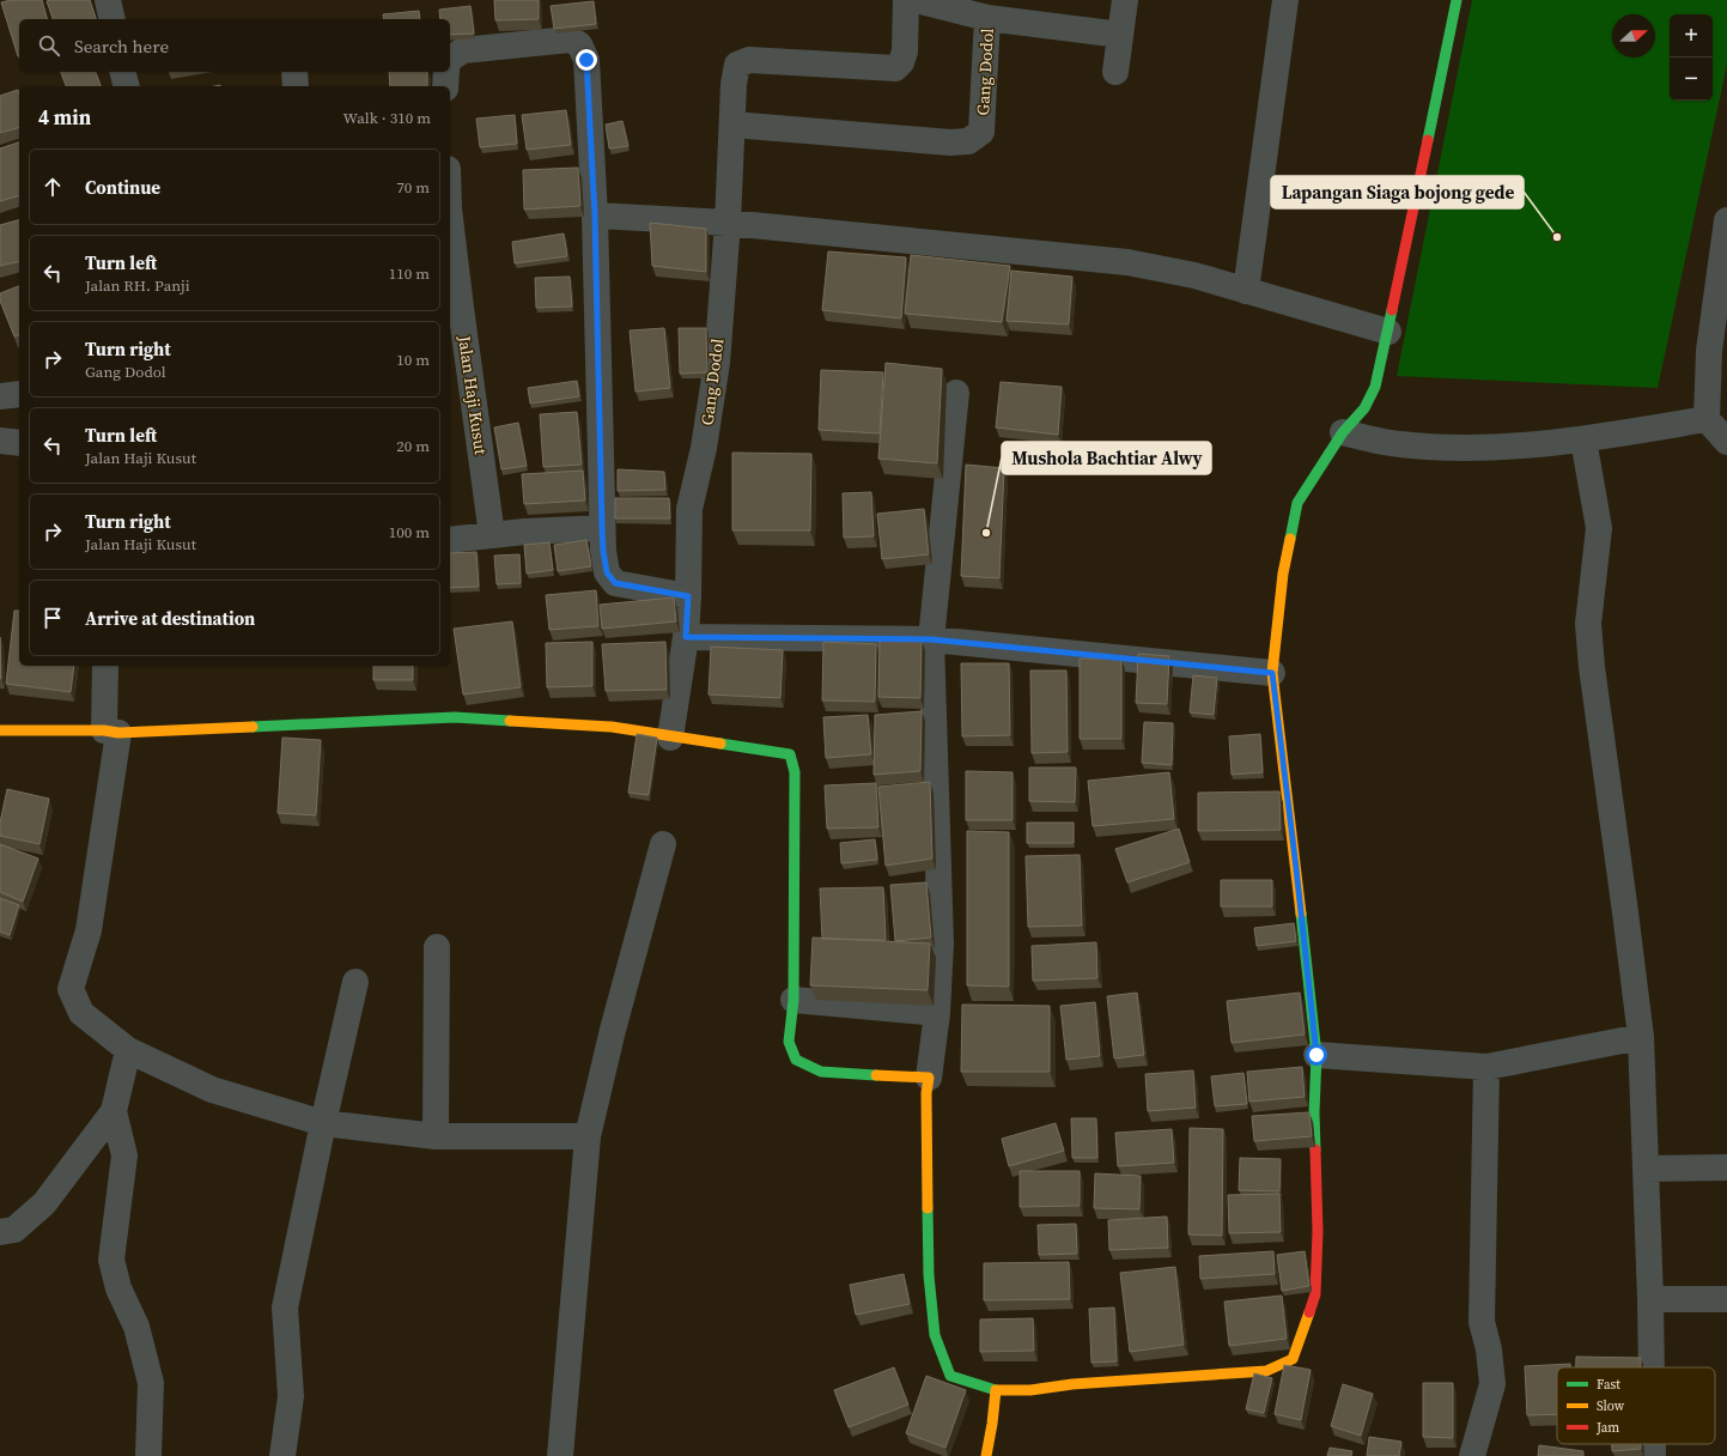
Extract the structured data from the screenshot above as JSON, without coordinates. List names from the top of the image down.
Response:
{
  "streets": {
    "street": ["Gang Dodol", "Jalan Haji Kusut"]
  },
  "places": ["Lapangan Siaga bojong gede", "Mushola Bachtiar Alwy"],
  "legend": ["Fast", "Slow", "Jam"],
  "north": "right",
  "page": {
    "map_buttons": ["+", "−"],
    "search": "Search here",
    "heading": ["4 min", "Walk · 310 m"],
    "list": [
      ["Continue", "70 m"],
      ["Turn left", "Jalan RH. Panji", "110 m"],
      ["Turn right", "Gang Dodol", "10 m"],
      ["Turn left", "Jalan Haji Kusut", "20 m"],
      ["Turn right", "Jalan Haji Kusut", "100 m"],
      "Arrive at destination"
    ]
  }
}
